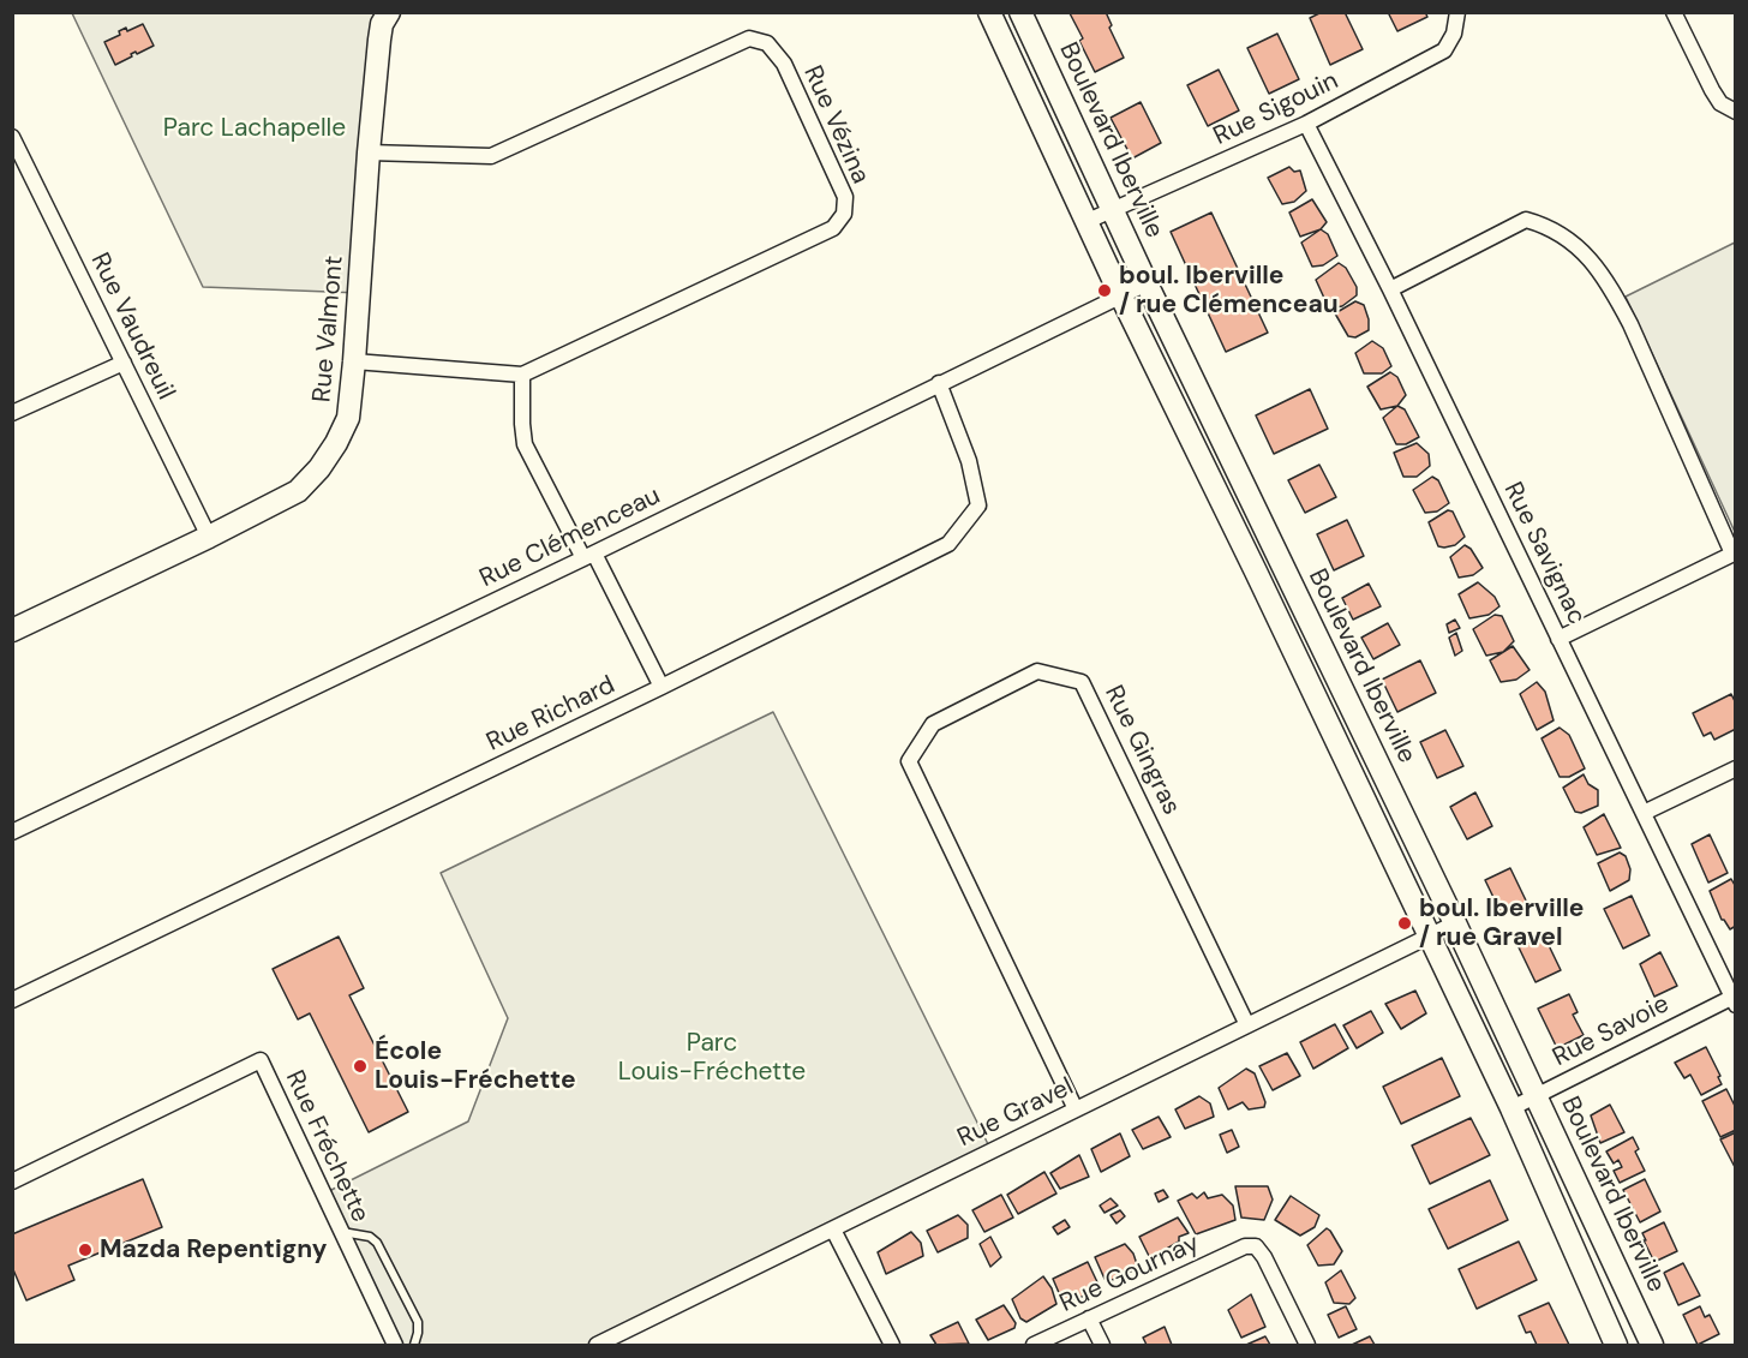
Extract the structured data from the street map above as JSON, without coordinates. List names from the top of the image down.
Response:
{
  "streets": {
    "street": [
      "Rue Sigouin",
      "Rue Vézina",
      "Boulevard Iberville",
      "Rue Vaudreuil",
      "Rue Valmont",
      "Rue Clémenceau",
      "Rue Savignac",
      "Rue Richard",
      "Rue Gingras",
      "Rue Savoie",
      "Rue Gravel",
      "Rue Fréchette",
      "Rue Gournay"
    ]
  },
  "crossings": [
    ["Rue Sigouin", "Boulevard Iberville"],
    ["Rue Sigouin", "Rue Savignac"],
    ["Rue Vézina", "Rue Valmont"],
    ["Boulevard Iberville", "Rue Clémenceau"],
    ["Boulevard Iberville", "Rue Savoie"],
    ["Boulevard Iberville", "Rue Gravel"],
    ["Rue Vaudreuil", "Rue Valmont"],
    ["Rue Clémenceau", "Rue Richard"],
    ["Rue Savignac", "Rue Savoie"],
    ["Rue Gingras", "Rue Gravel"]
  ],
  "parks": ["Parc Lachapelle", "Parc Louis-Fréchette"],
  "places": [
    "boul. Iberville / rue Clémenceau",
    "boul. Iberville / rue Gravel",
    "École Louis-Fréchette",
    "Mazda Repentigny"
  ]
}
